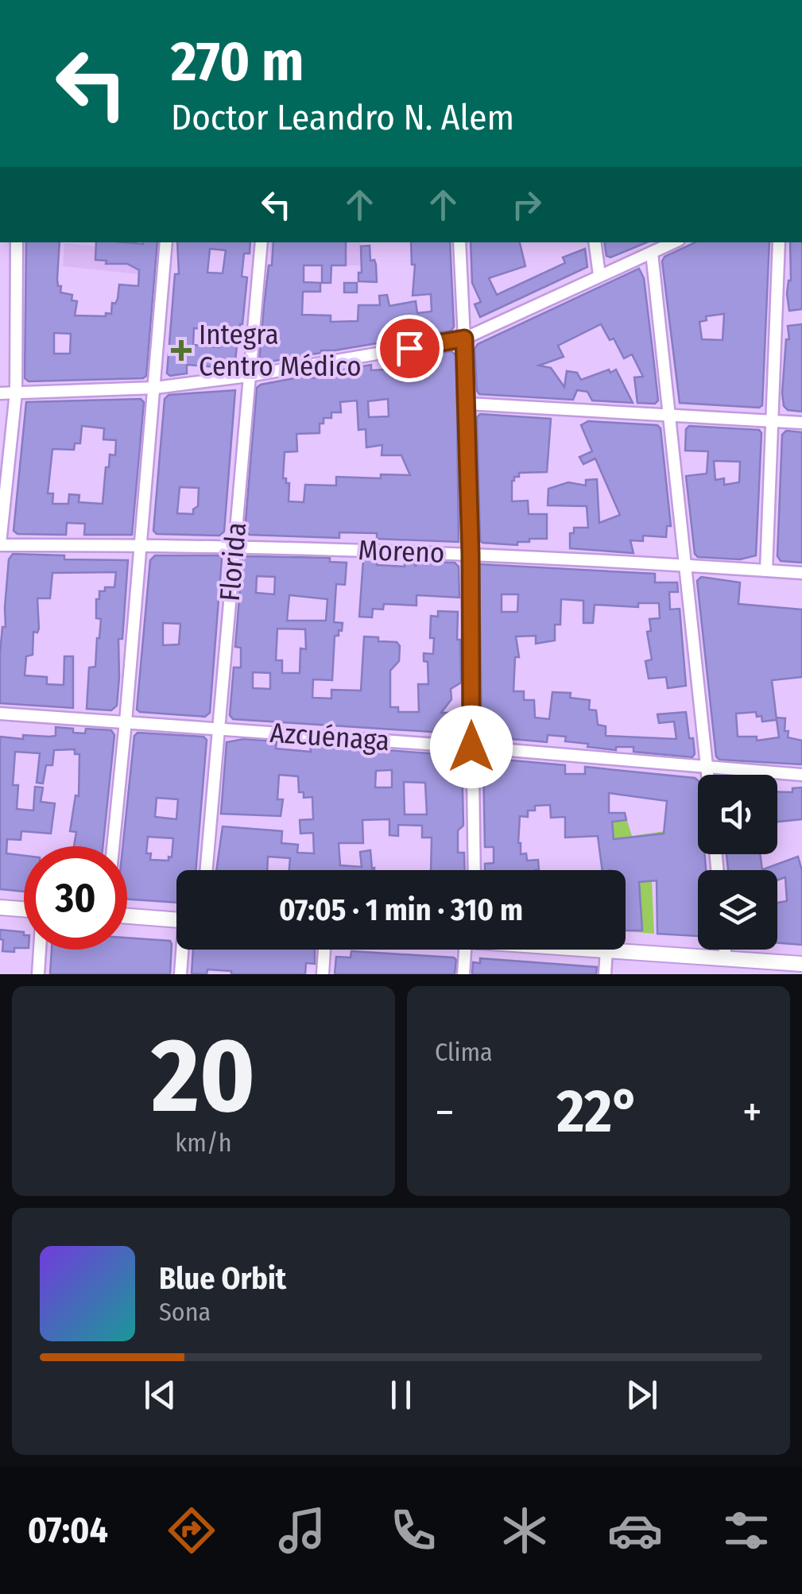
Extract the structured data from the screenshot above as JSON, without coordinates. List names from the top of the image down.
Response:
{
  "streets": {
    "street": ["Moreno", "Florida", "Azcuénaga"]
  },
  "crossings": [
    ["Moreno", "Florida"],
    ["Florida", "Azcuénaga"]
  ],
  "places": {
    "health": ["Integra Centro Médico"]
  },
  "page": {
    "turn": ["270 m", "Doctor Leandro N. Alem"],
    "limit": "30",
    "trip": "07:05 · 1 min · 310 m",
    "tile": [
      ["20", "km/h"],
      "Clima"
    ],
    "heat": ["−", "22°", "+"],
    "song": ["Blue Orbit", "Sona"],
    "tabs": "07:04"
  }
}
